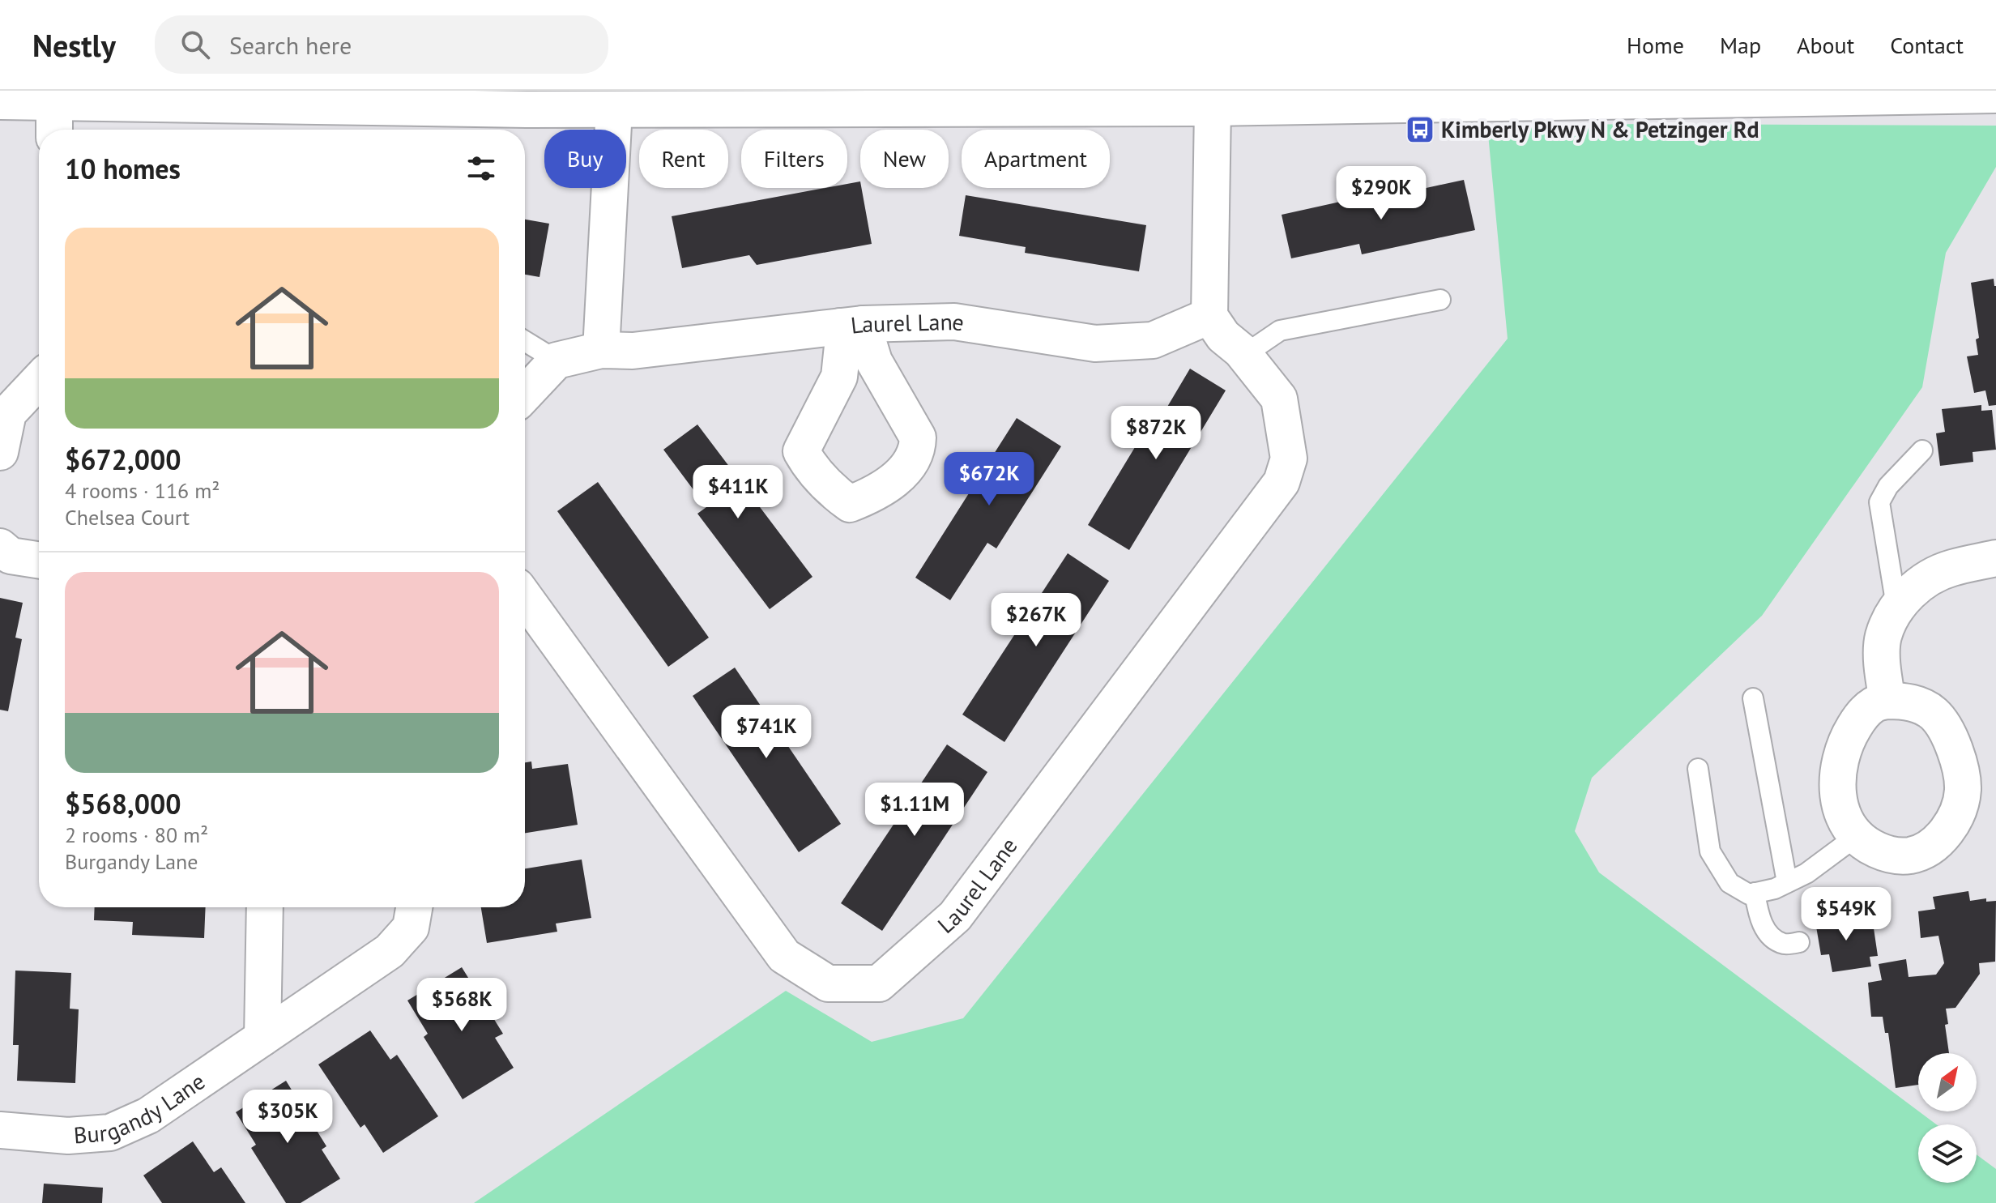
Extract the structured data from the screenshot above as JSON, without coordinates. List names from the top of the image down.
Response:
{
  "streets": {
    "street": ["Laurel Lane", "Burgandy Lane"]
  },
  "places": {
    "bus stop": ["Kimberly Pkwy N & Petzinger Rd"]
  },
  "north": "top right",
  "page": {
    "header": "Nestly",
    "search": "Search here",
    "nav": [
      "Home",
      "Map",
      "About",
      "Contact"
    ],
    "chip": [
      "Buy",
      "Rent",
      "Filters",
      "New",
      "Apartment"
    ],
    "heading": "10 homes",
    "price": [
      "$290K",
      "$872K",
      "$672K",
      "$411K",
      "$267K",
      "$741K",
      "$1.11M",
      "$549K",
      "$568K",
      "$305K"
    ],
    "list": [
      {
        "name": "$672,000",
        "note": "4 rooms · 116 m² · Chelsea Court"
      },
      {
        "name": "$568,000",
        "note": "2 rooms · 80 m² · Burgandy Lane"
      }
    ]
  }
}
